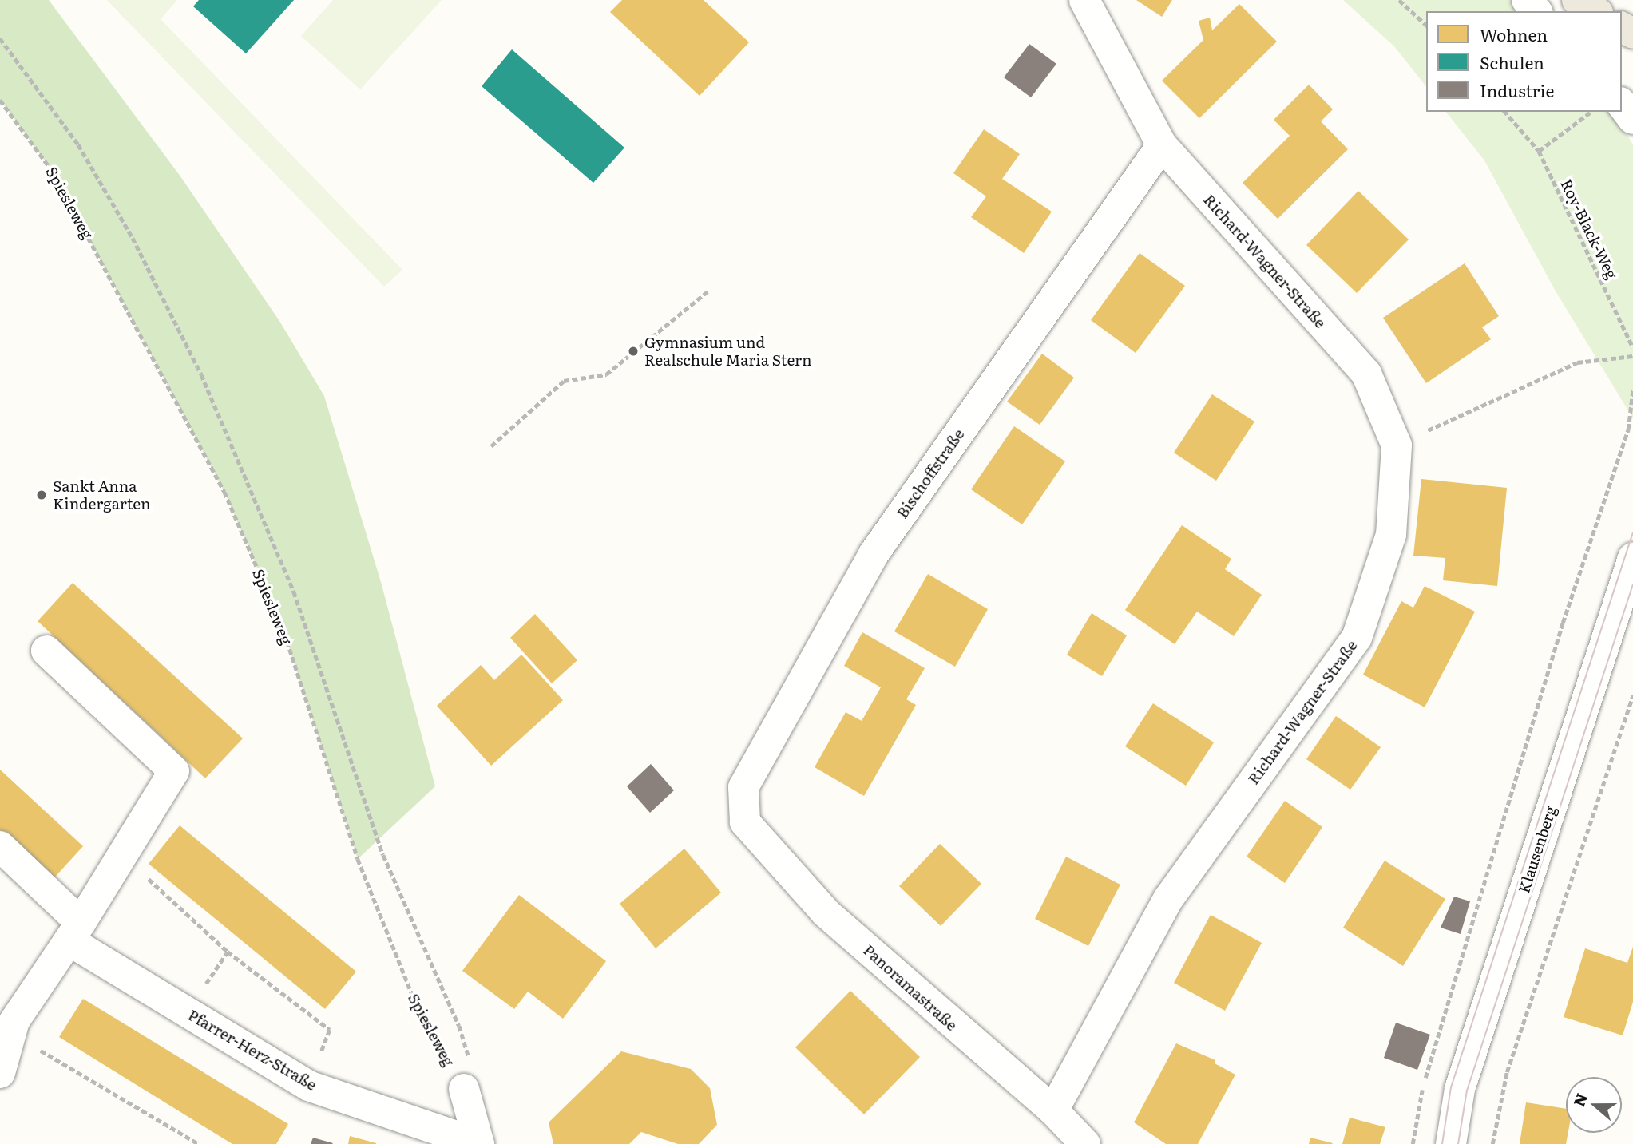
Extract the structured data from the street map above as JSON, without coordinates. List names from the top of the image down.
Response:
{
  "streets": {
    "street": [
      "Richard-Wagner-Straße",
      "Bischoffstraße",
      "Klausenberg",
      "Panoramastraße",
      "Pfarrer-Herz-Straße"
    ],
    "path": ["Spiesleweg", "Roy-Black-Weg"]
  },
  "crossings": [
    ["Richard-Wagner-Straße", "Bischoffstraße"],
    ["Richard-Wagner-Straße", "Panoramastraße"],
    ["Bischoffstraße", "Panoramastraße"]
  ],
  "places": ["Gymnasium und Realschule Maria Stern", "Sankt Anna Kindergarten"],
  "legend": ["Wohnen", "Schulen", "Industrie"],
  "north": "left"
}
